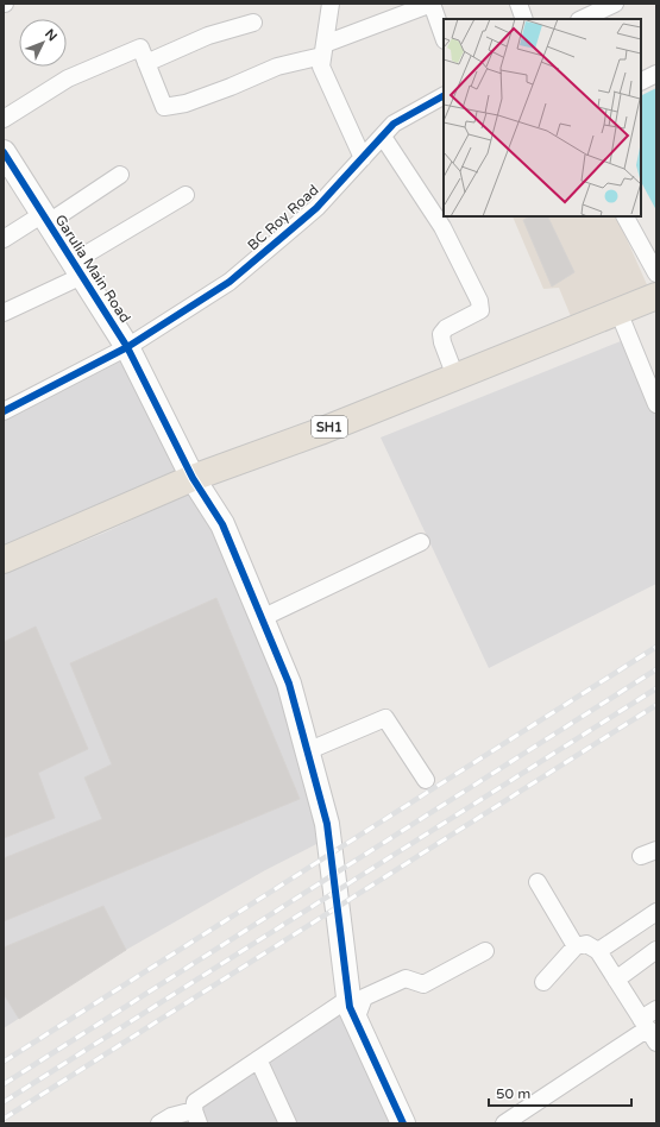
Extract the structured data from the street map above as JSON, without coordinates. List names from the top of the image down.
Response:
{
  "streets": {
    "main road": ["SH1"],
    "street": ["BC Roy Road", "Garulia Main Road"]
  },
  "crossings": [
    ["BC Roy Road", "Garulia Main Road"],
    ["Garulia Main Road", "SH1"]
  ],
  "scale_bar": "50 m",
  "north": "top right"
}
